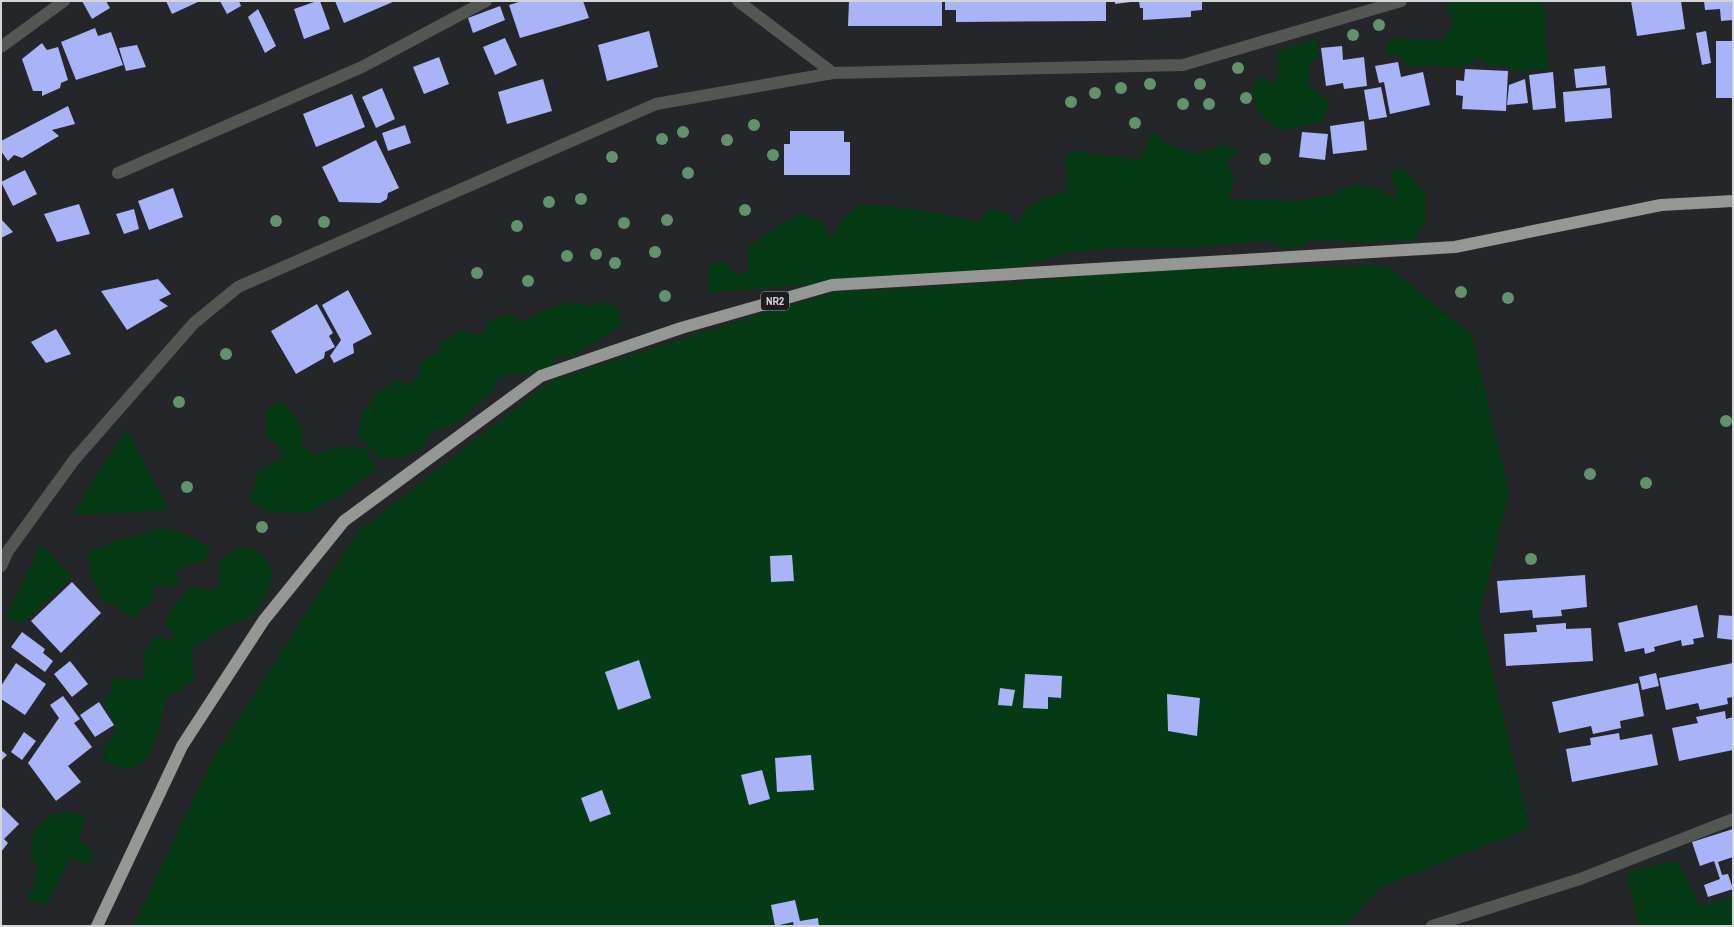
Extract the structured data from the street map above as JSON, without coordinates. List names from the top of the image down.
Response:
{
  "streets": {
    "highway": ["NR2"]
  }
}
